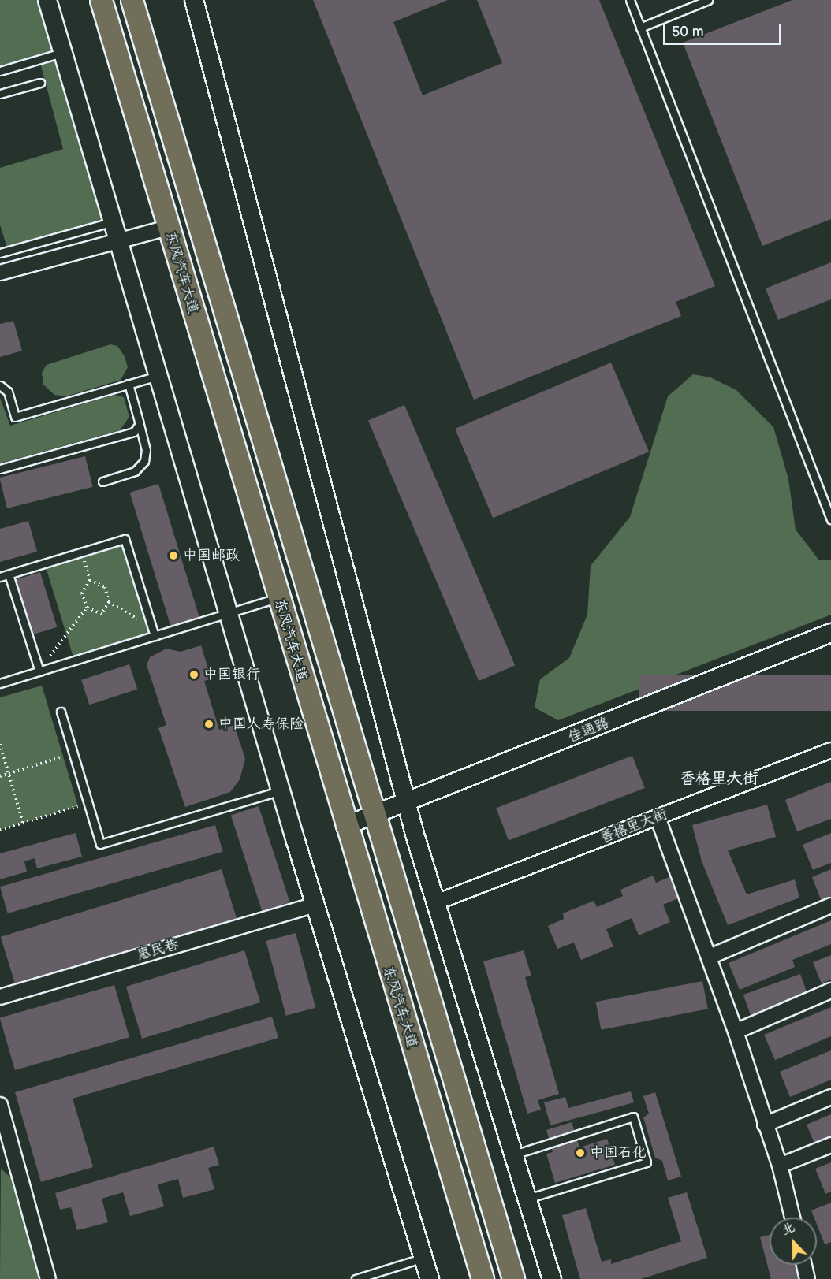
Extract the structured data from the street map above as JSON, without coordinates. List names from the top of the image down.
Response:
{
  "streets": {
    "main road": ["东风汽车大道"],
    "street": ["佳通路", "香格里大街", "惠民巷"]
  },
  "crossings": [
    ["东风汽车大道", "佳通路"]
  ],
  "districts": ["香格里大街"],
  "places": [
    "中国邮政",
    "中国银行",
    "中国人寿保险",
    "中国石化"
  ],
  "scale_bar": "50 m",
  "north": "top"
}
